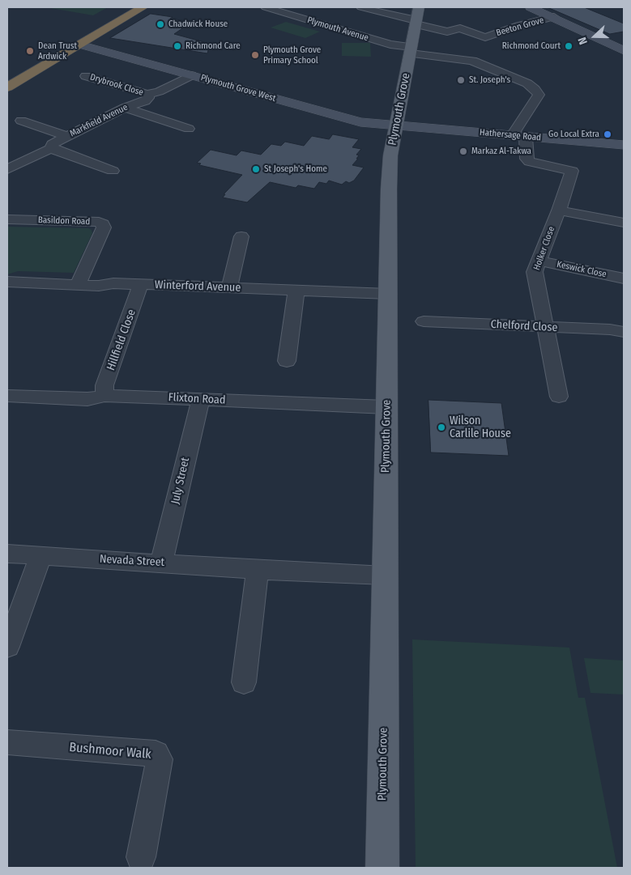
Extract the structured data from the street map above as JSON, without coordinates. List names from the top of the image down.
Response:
{
  "streets": {
    "main road": ["Plymouth Grove"],
    "street": [
      "Beeton Grove",
      "Plymouth Avenue",
      "Drybrook Close",
      "Plymouth Grove West",
      "Markfield Avenue",
      "Hathersage Road",
      "Basildon Road",
      "Holker Close",
      "Keswick Close",
      "Winterford Avenue",
      "Chelford Close",
      "Hillfield Close",
      "Flixton Road",
      "July Street",
      "Nevada Street",
      "Bushmoor Walk"
    ]
  },
  "crossings": [
    ["Beeton Grove", "Plymouth Grove"],
    ["Plymouth Avenue", "Plymouth Grove"],
    ["Plymouth Avenue", "Hathersage Road"],
    ["Plymouth Avenue", "Holker Close"],
    ["Drybrook Close", "Markfield Avenue"],
    ["Plymouth Grove West", "Plymouth Grove"],
    ["Plymouth Grove West", "Markfield Avenue"],
    ["Plymouth Grove West", "Hathersage Road"],
    ["Plymouth Grove", "Hathersage Road"],
    ["Plymouth Grove", "Winterford Avenue"],
    ["Plymouth Grove", "Flixton Road"],
    ["Plymouth Grove", "Nevada Street"],
    ["Hathersage Road", "Holker Close"],
    ["Basildon Road", "Winterford Avenue"],
    ["Holker Close", "Keswick Close"],
    ["Holker Close", "Chelford Close"],
    ["Winterford Avenue", "Hillfield Close"],
    ["Hillfield Close", "Flixton Road"],
    ["Flixton Road", "July Street"],
    ["July Street", "Nevada Street"]
  ],
  "places": [
    "Chadwick House",
    "Richmond Care",
    "Richmond Court",
    "Dean Trust Ardwick",
    "Plymouth Grove Primary School",
    "St. Joseph's",
    "Go Local Extra",
    "Markaz Al-Takwa",
    "St Joseph's Home",
    "Wilson Carlile House"
  ],
  "north": "left"
}
